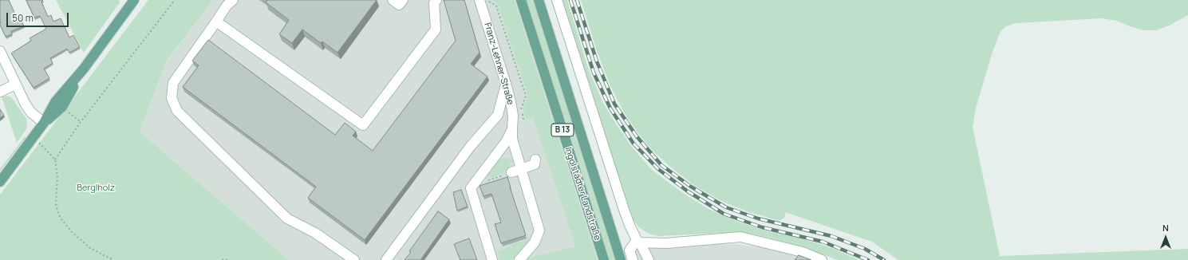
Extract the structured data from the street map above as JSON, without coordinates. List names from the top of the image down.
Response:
{
  "streets": {
    "main road": ["B 13", "Ingolstädter Landstraße"],
    "street": ["Franz-Lehner-Straße"]
  },
  "parks": ["Berglholz"],
  "scale_bar": "50 m",
  "north": "top"
}
